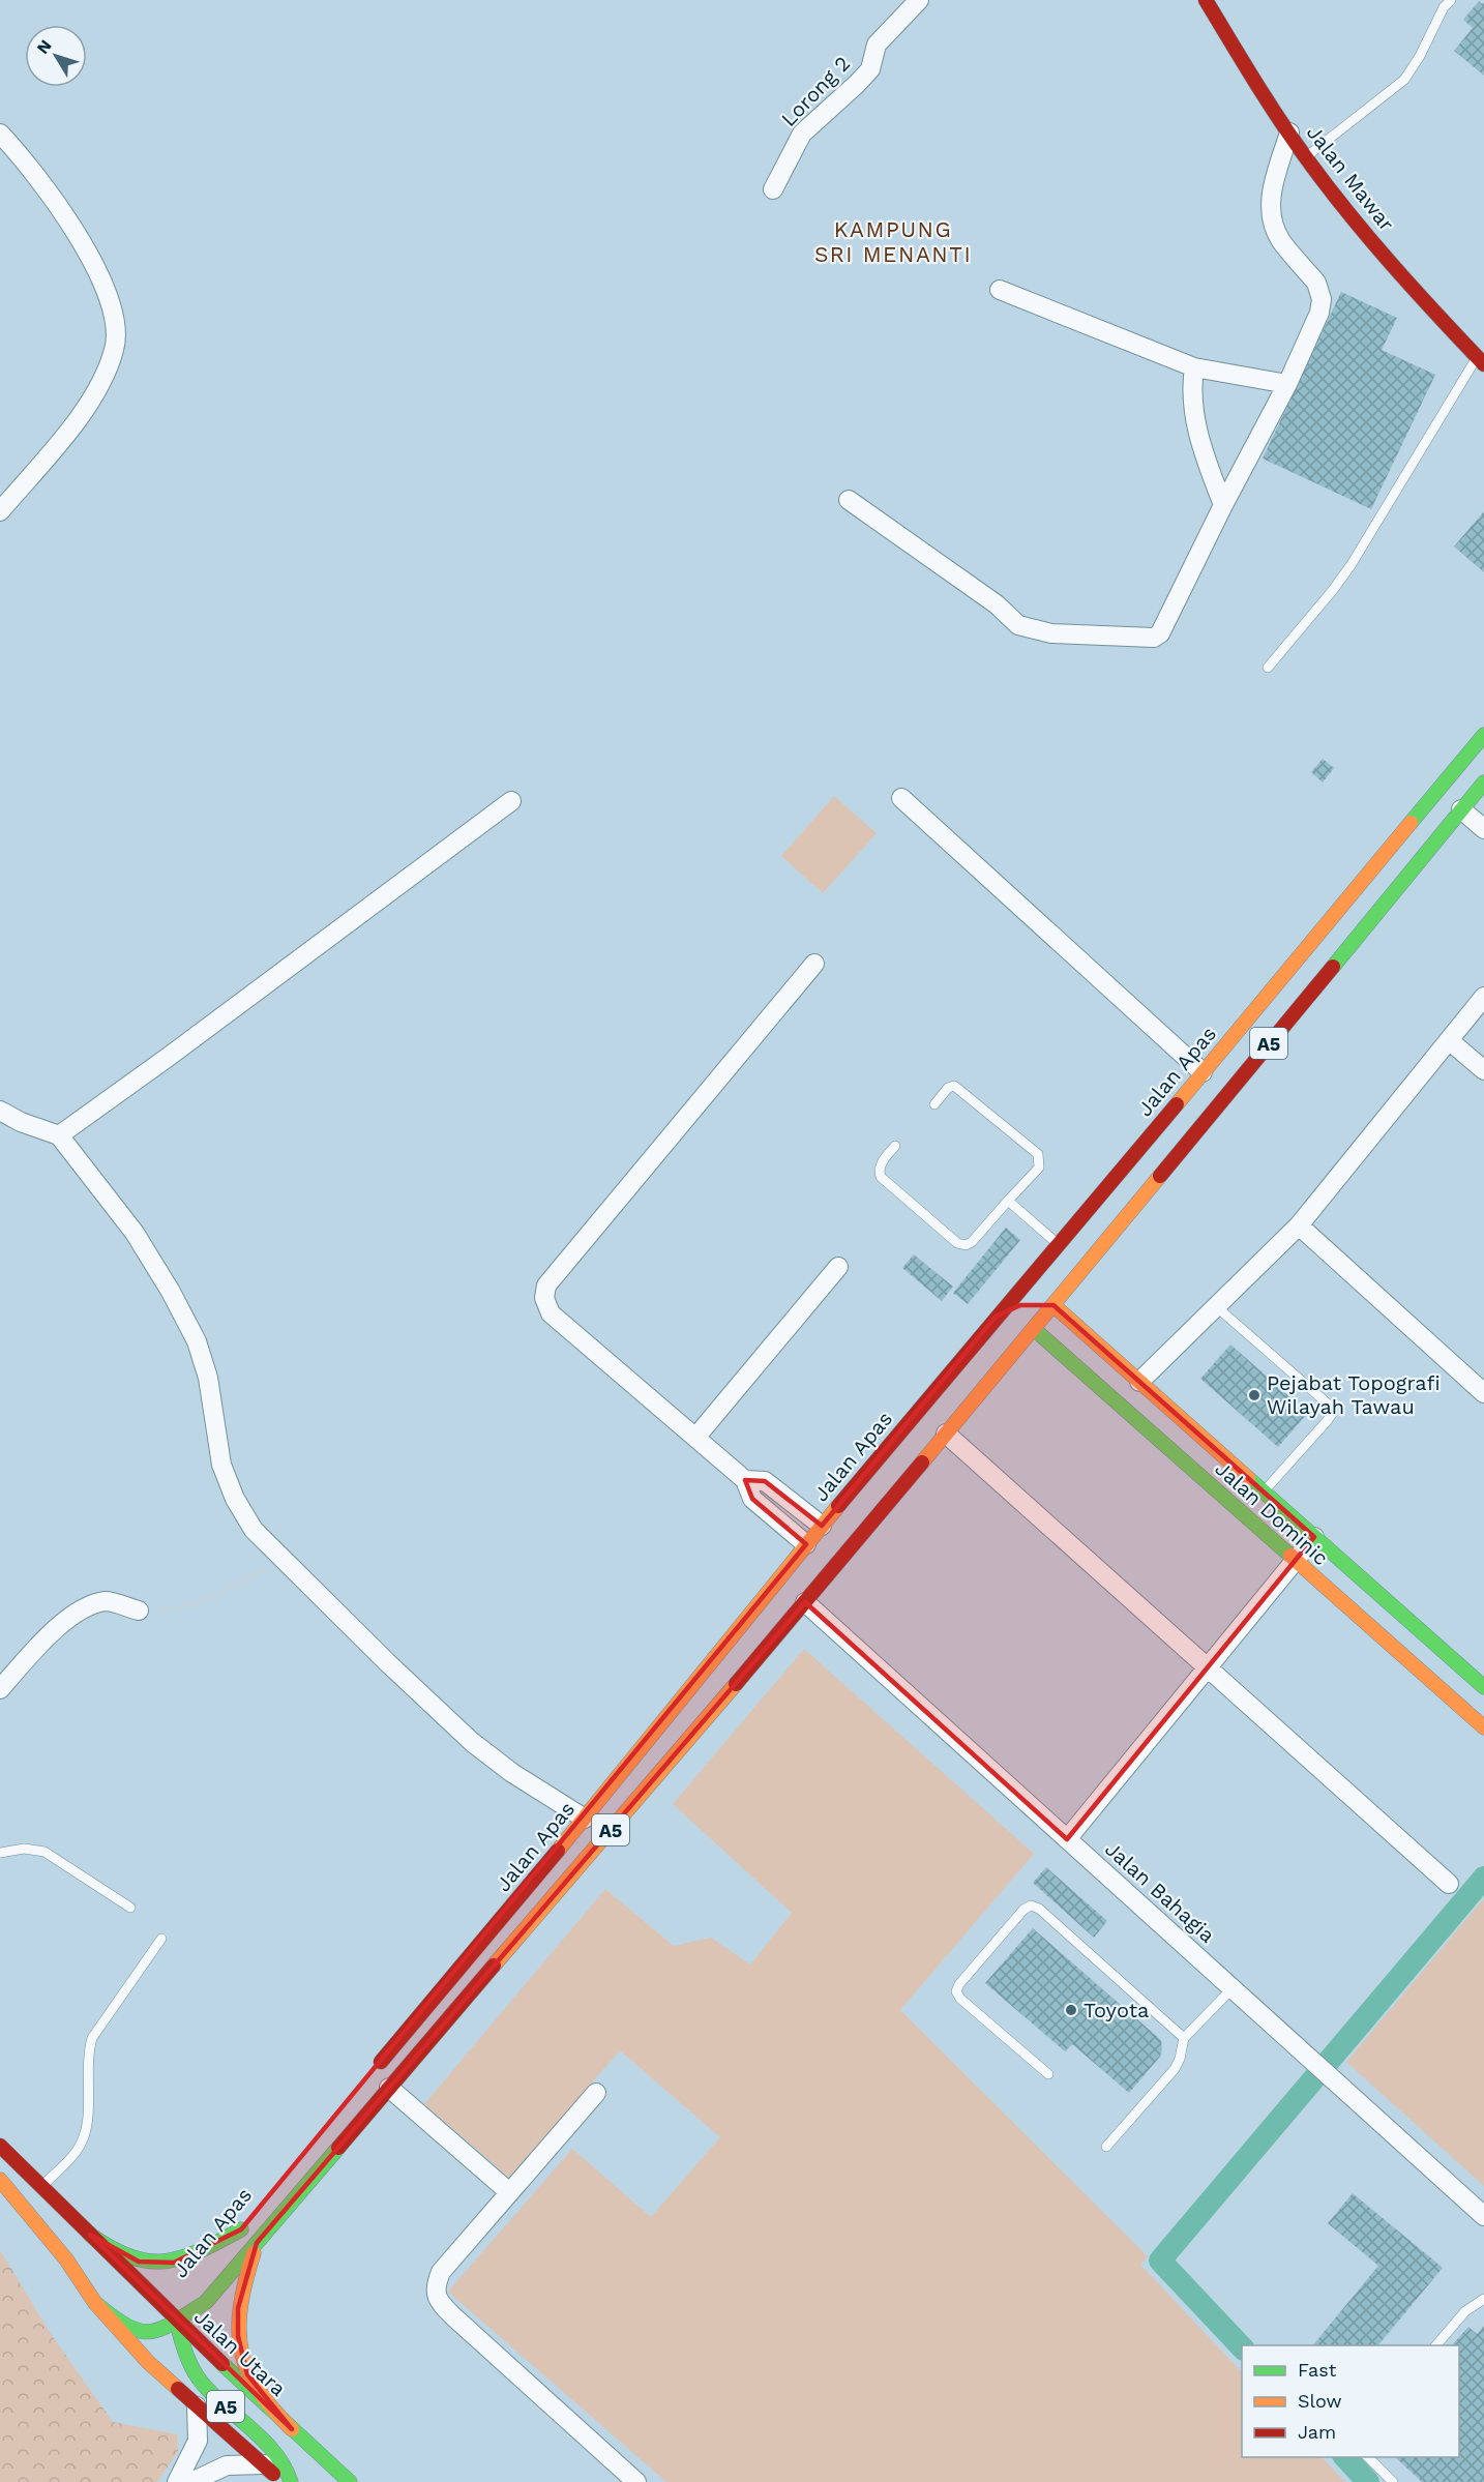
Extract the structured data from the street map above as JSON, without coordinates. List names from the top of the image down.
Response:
{
  "streets": {
    "main road": [
      "Jalan Mawar",
      "A5",
      "Jalan Apas",
      "Jalan Dominic",
      "Jalan Utara"
    ],
    "street": ["Lorong 2", "Jalan Bahagia"]
  },
  "crossings": [
    ["A5", "Jalan Apas"],
    ["A5", "Jalan Utara"],
    ["Jalan Apas", "Jalan Dominic"],
    ["Jalan Apas", "Jalan Bahagia"],
    ["Jalan Apas", "Jalan Utara"]
  ],
  "districts": ["KAMPUNG SRI MENANTI"],
  "places": ["Pejabat Topografi Wilayah Tawau", "Toyota"],
  "legend": ["Fast", "Slow", "Jam"],
  "north": "top left"
}
